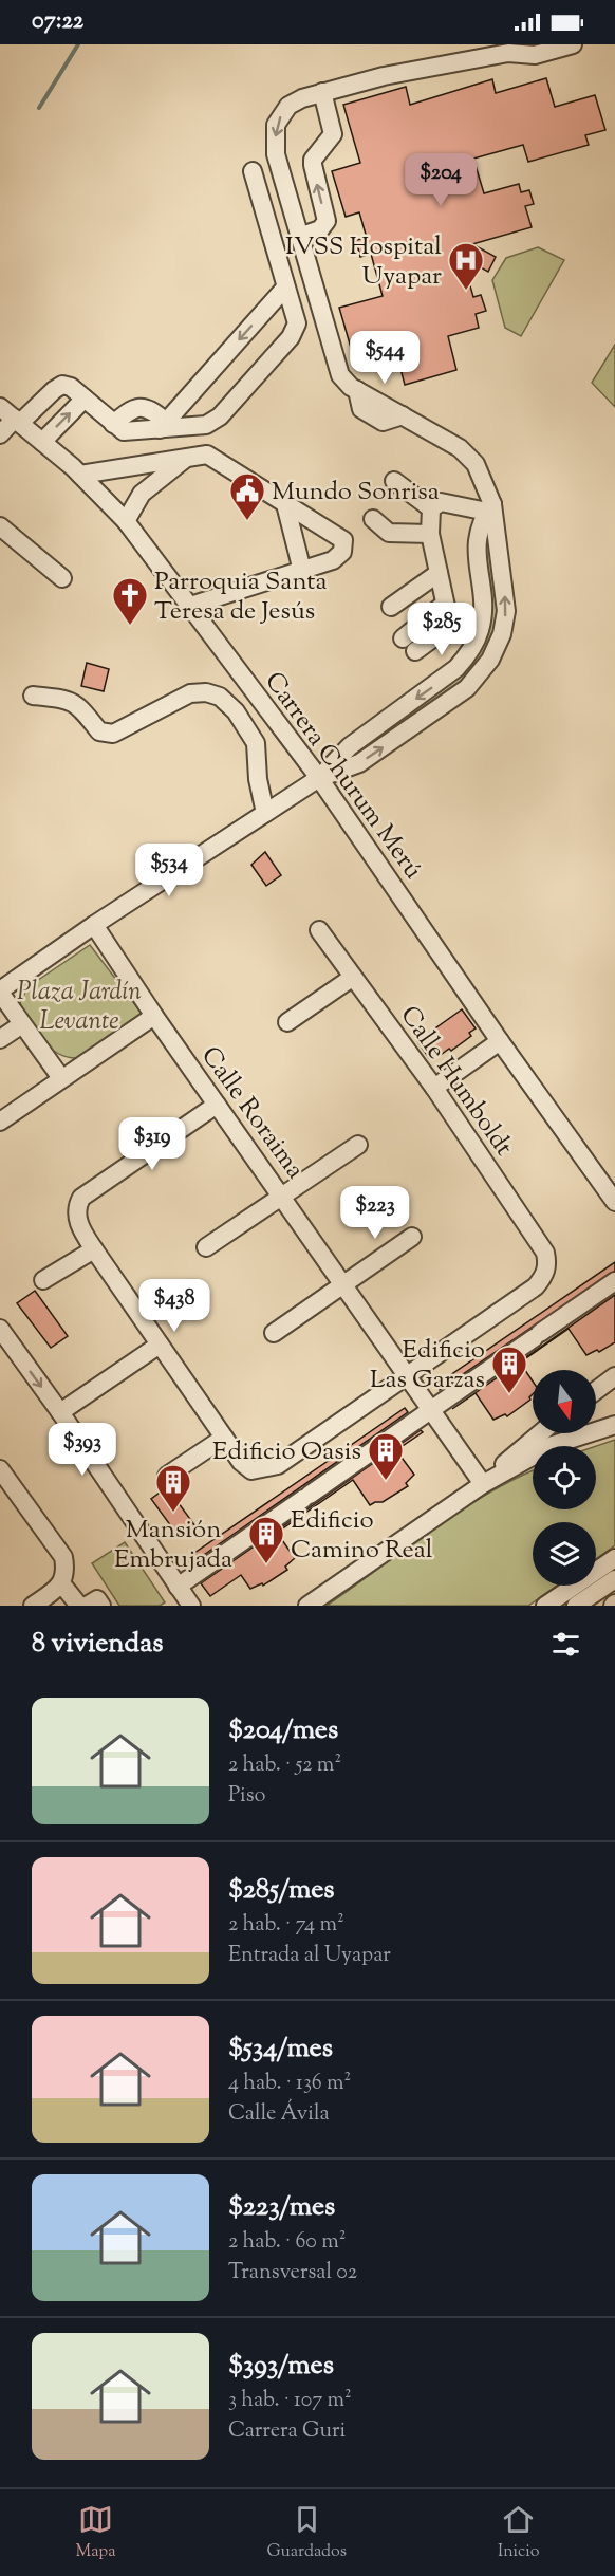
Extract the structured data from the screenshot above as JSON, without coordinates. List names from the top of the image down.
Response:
{
  "streets": {
    "street": ["Carrera Churum Merú", "Calle Humboldt", "Calle Roraima"]
  },
  "crossings": [
    ["Calle Humboldt", "Calle Roraima"]
  ],
  "parks": ["Plaza Jardín Levante"],
  "places": {
    "hospital": ["IVSS Hospital Uyapar"],
    "public building": ["Mundo Sonrisa"],
    "church": ["Parroquia Santa Teresa de Jesús"],
    "building": [
      "Edificio Las Garzas",
      "Edificio Oasis",
      "Mansión Embrujada",
      "Edificio Camino Real"
    ]
  },
  "north": "bottom",
  "page": {
    "status": "07:22",
    "price": [
      "$204",
      "$544",
      "$285",
      "$534",
      "$319",
      "$223",
      "$438",
      "$393"
    ],
    "heading": "8 viviendas",
    "list": [
      {
        "name": "$204/mes",
        "note": "2 hab. · 52 m² · Piso"
      },
      {
        "name": "$285/mes",
        "note": "2 hab. · 74 m² · Entrada al Uyapar"
      },
      {
        "name": "$534/mes",
        "note": "4 hab. · 136 m² · Calle Ávila"
      },
      {
        "name": "$223/mes",
        "note": "2 hab. · 60 m² · Transversal 02"
      },
      {
        "name": "$393/mes",
        "note": "3 hab. · 107 m² · Carrera Guri"
      }
    ],
    "tabs": ["Mapa", "Guardados", "Inicio"]
  }
}
